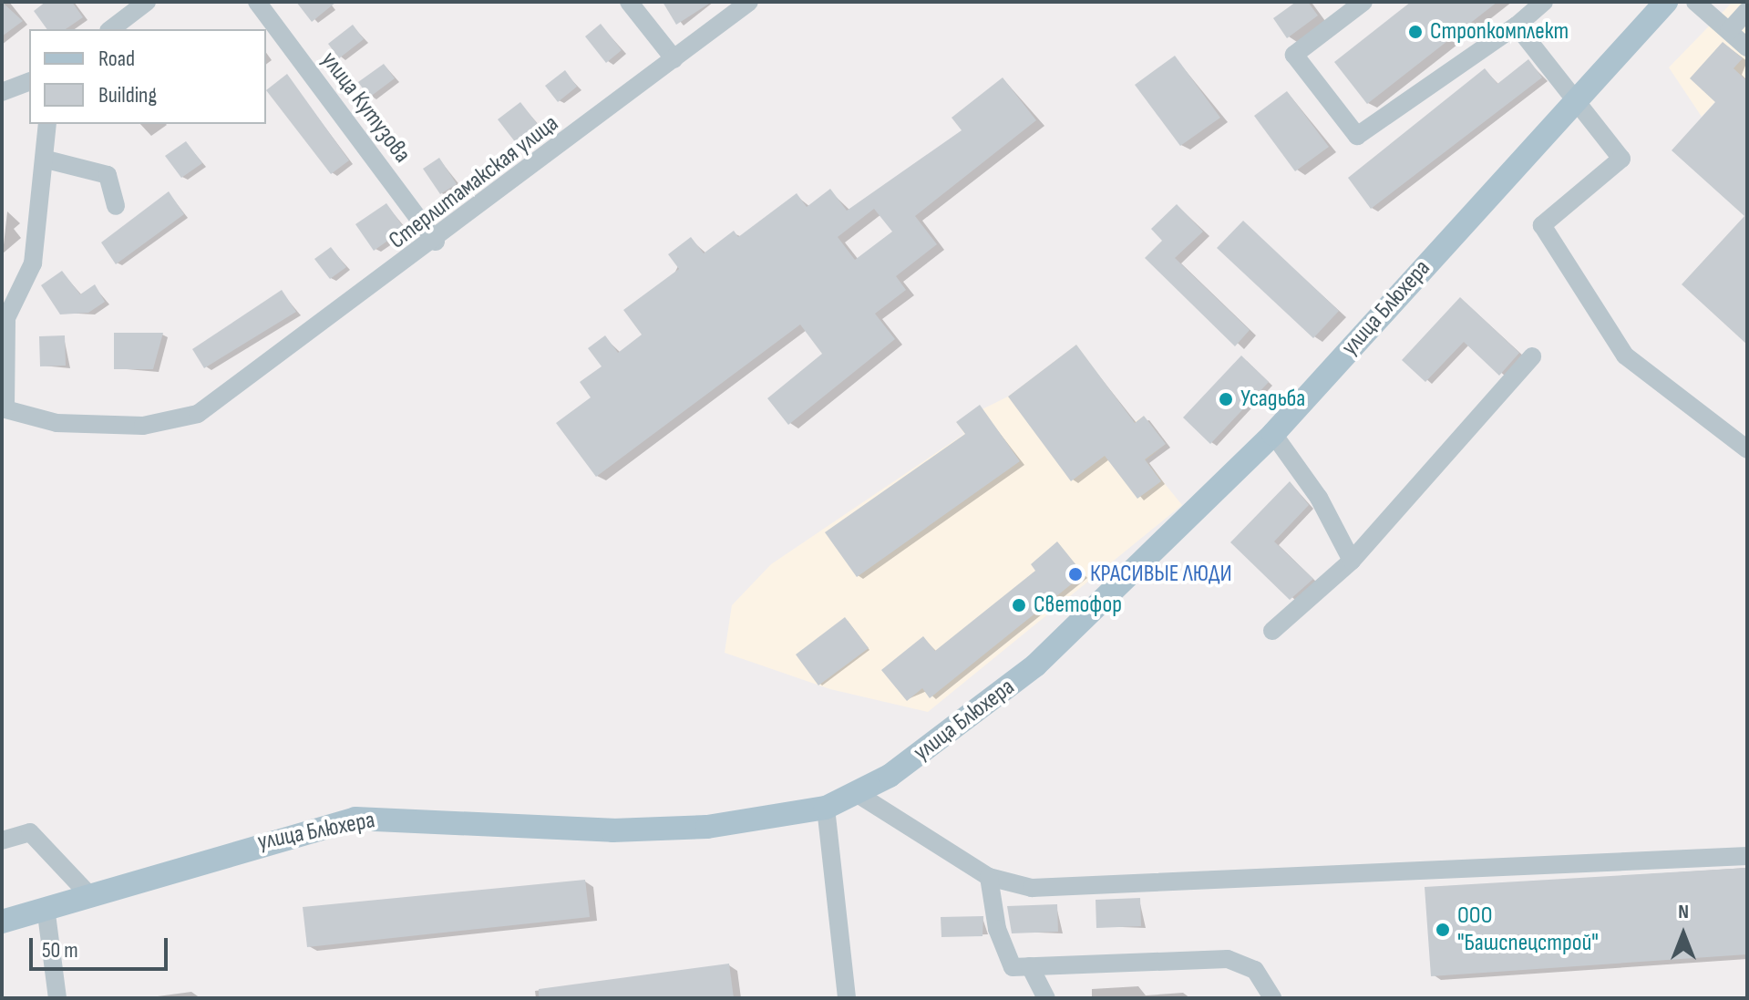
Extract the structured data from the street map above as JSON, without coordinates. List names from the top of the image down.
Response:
{
  "streets": {
    "main road": ["улица Блюхера"],
    "street": ["улица Кутузова", "Стерлитамакская улица"]
  },
  "crossings": [
    ["улица Кутузова", "Стерлитамакская улица"]
  ],
  "places": [
    "Стропкомплект",
    "Усадьба",
    "КРАСИВЫЕ ЛЮДИ",
    "Светофор",
    "ООО \"Башспецстрой\""
  ],
  "legend": ["Road", "Building"],
  "scale_bar": "50 m",
  "north": "top"
}
